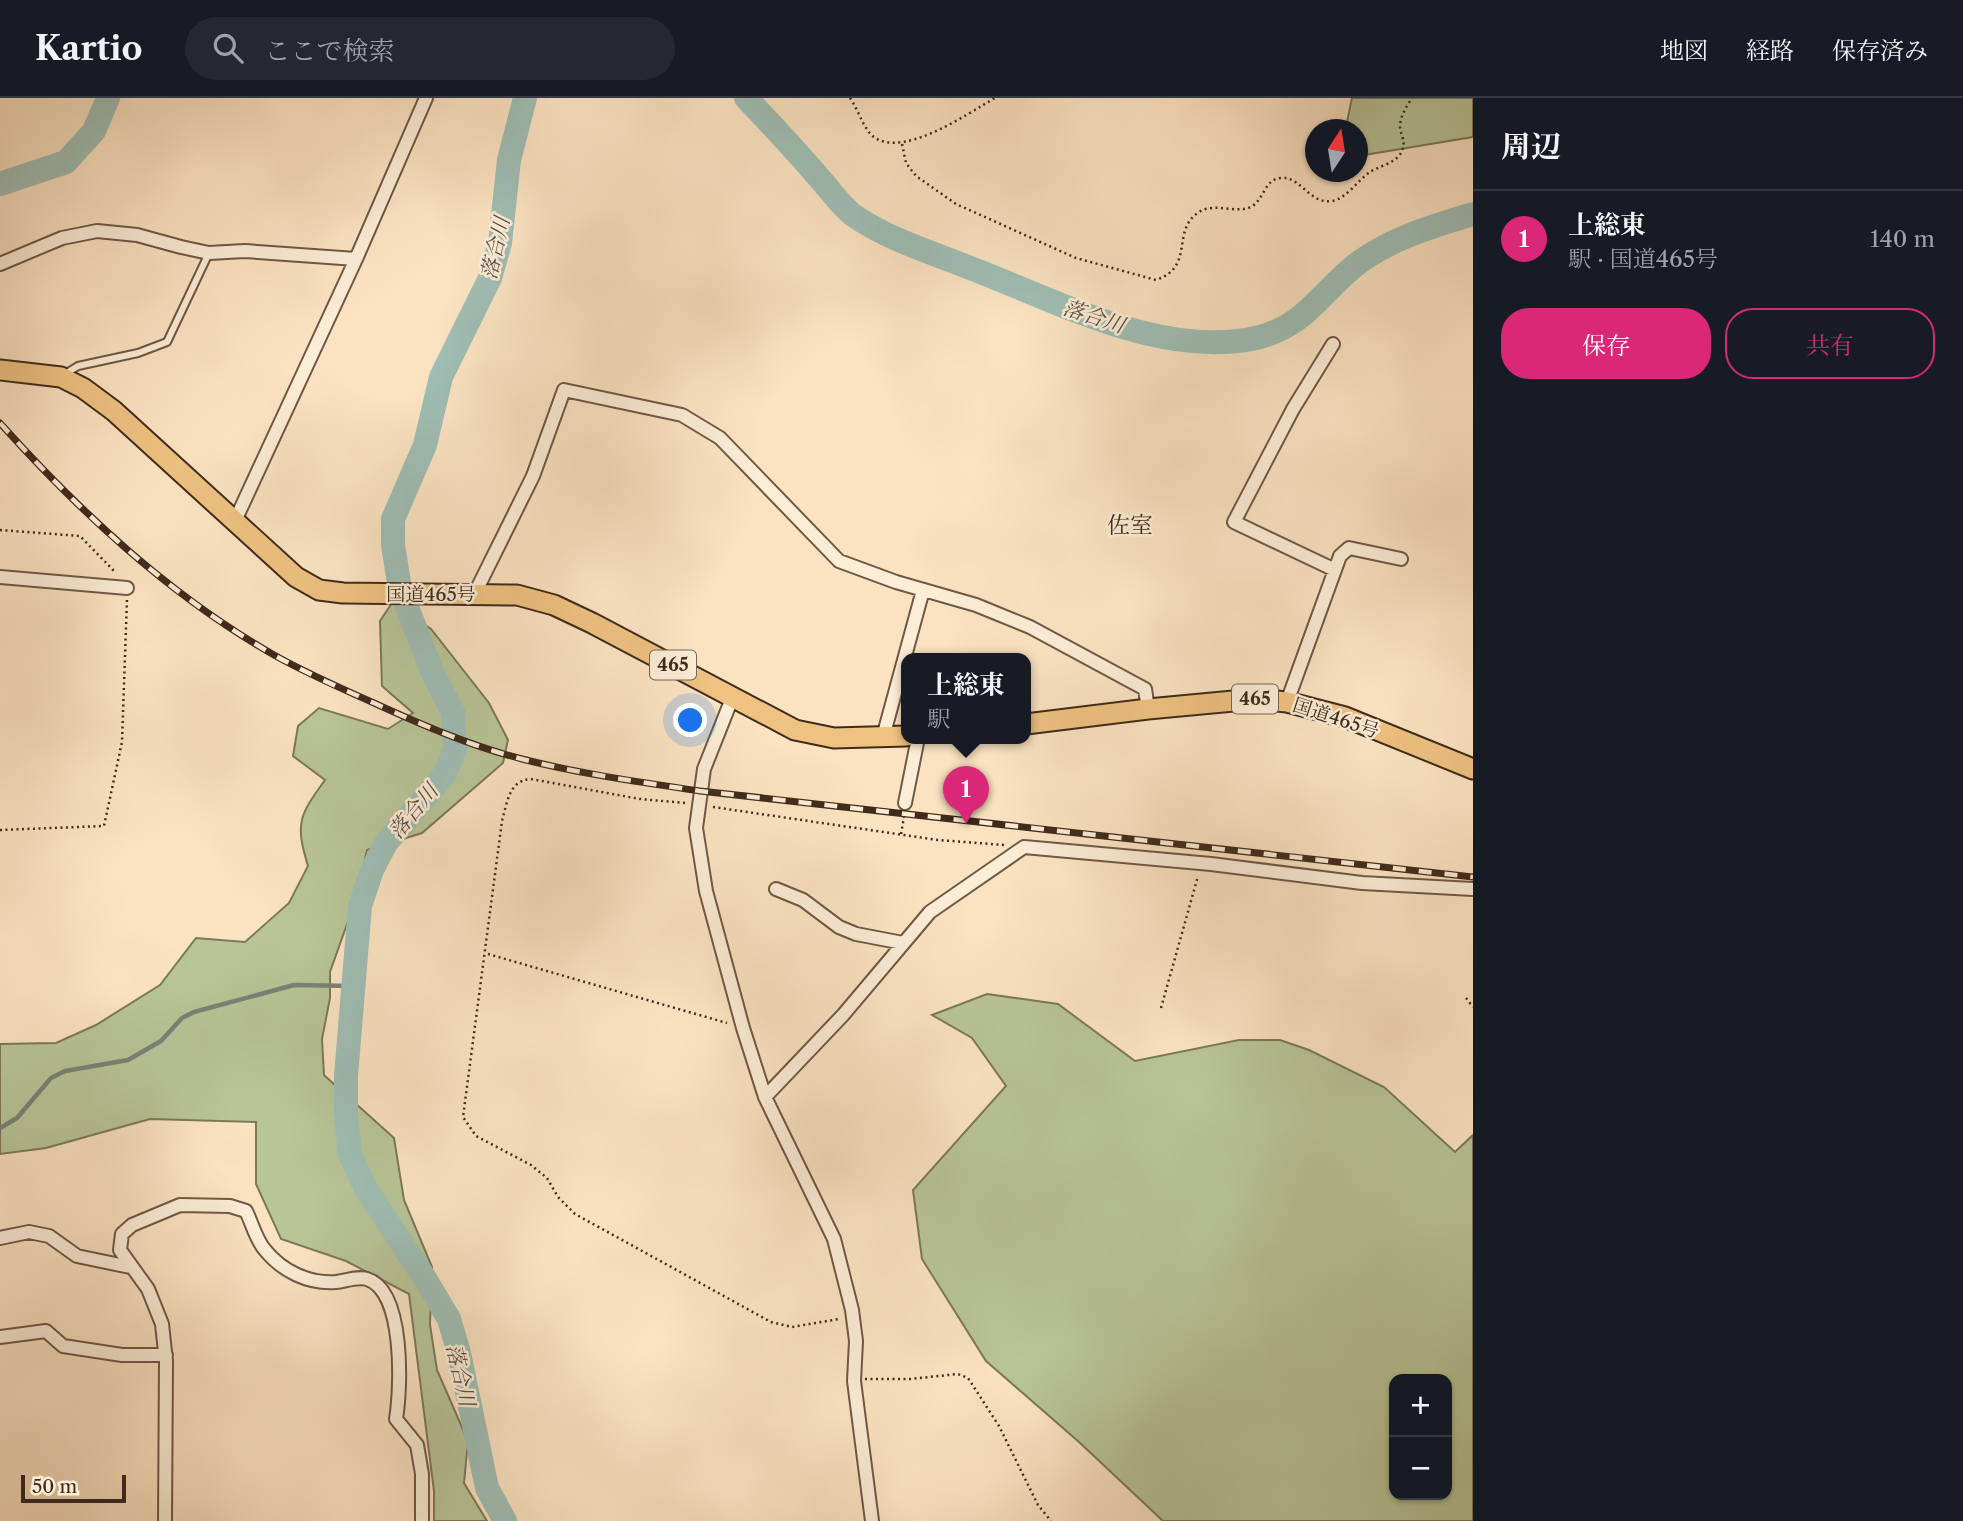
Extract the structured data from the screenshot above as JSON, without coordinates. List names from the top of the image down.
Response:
{
  "streets": {
    "highway": ["国道465号", "465"]
  },
  "districts": ["佐室"],
  "water": ["落合川"],
  "scale_bar": "50 m",
  "north": "top",
  "page": {
    "header": "Kartio",
    "search": "ここで検索",
    "nav": ["地図", "経路", "保存済み"],
    "heading": "周辺",
    "list": [
      {
        "mark": "1",
        "name": "上総東",
        "note": "駅 · 国道465号",
        "value": "140 m"
      }
    ],
    "buttons": ["保存", "共有"],
    "popup": ["上総東", "駅"],
    "pins": "1",
    "map_buttons": ["+", "−"],
    "scale": "50 m"
  }
}
